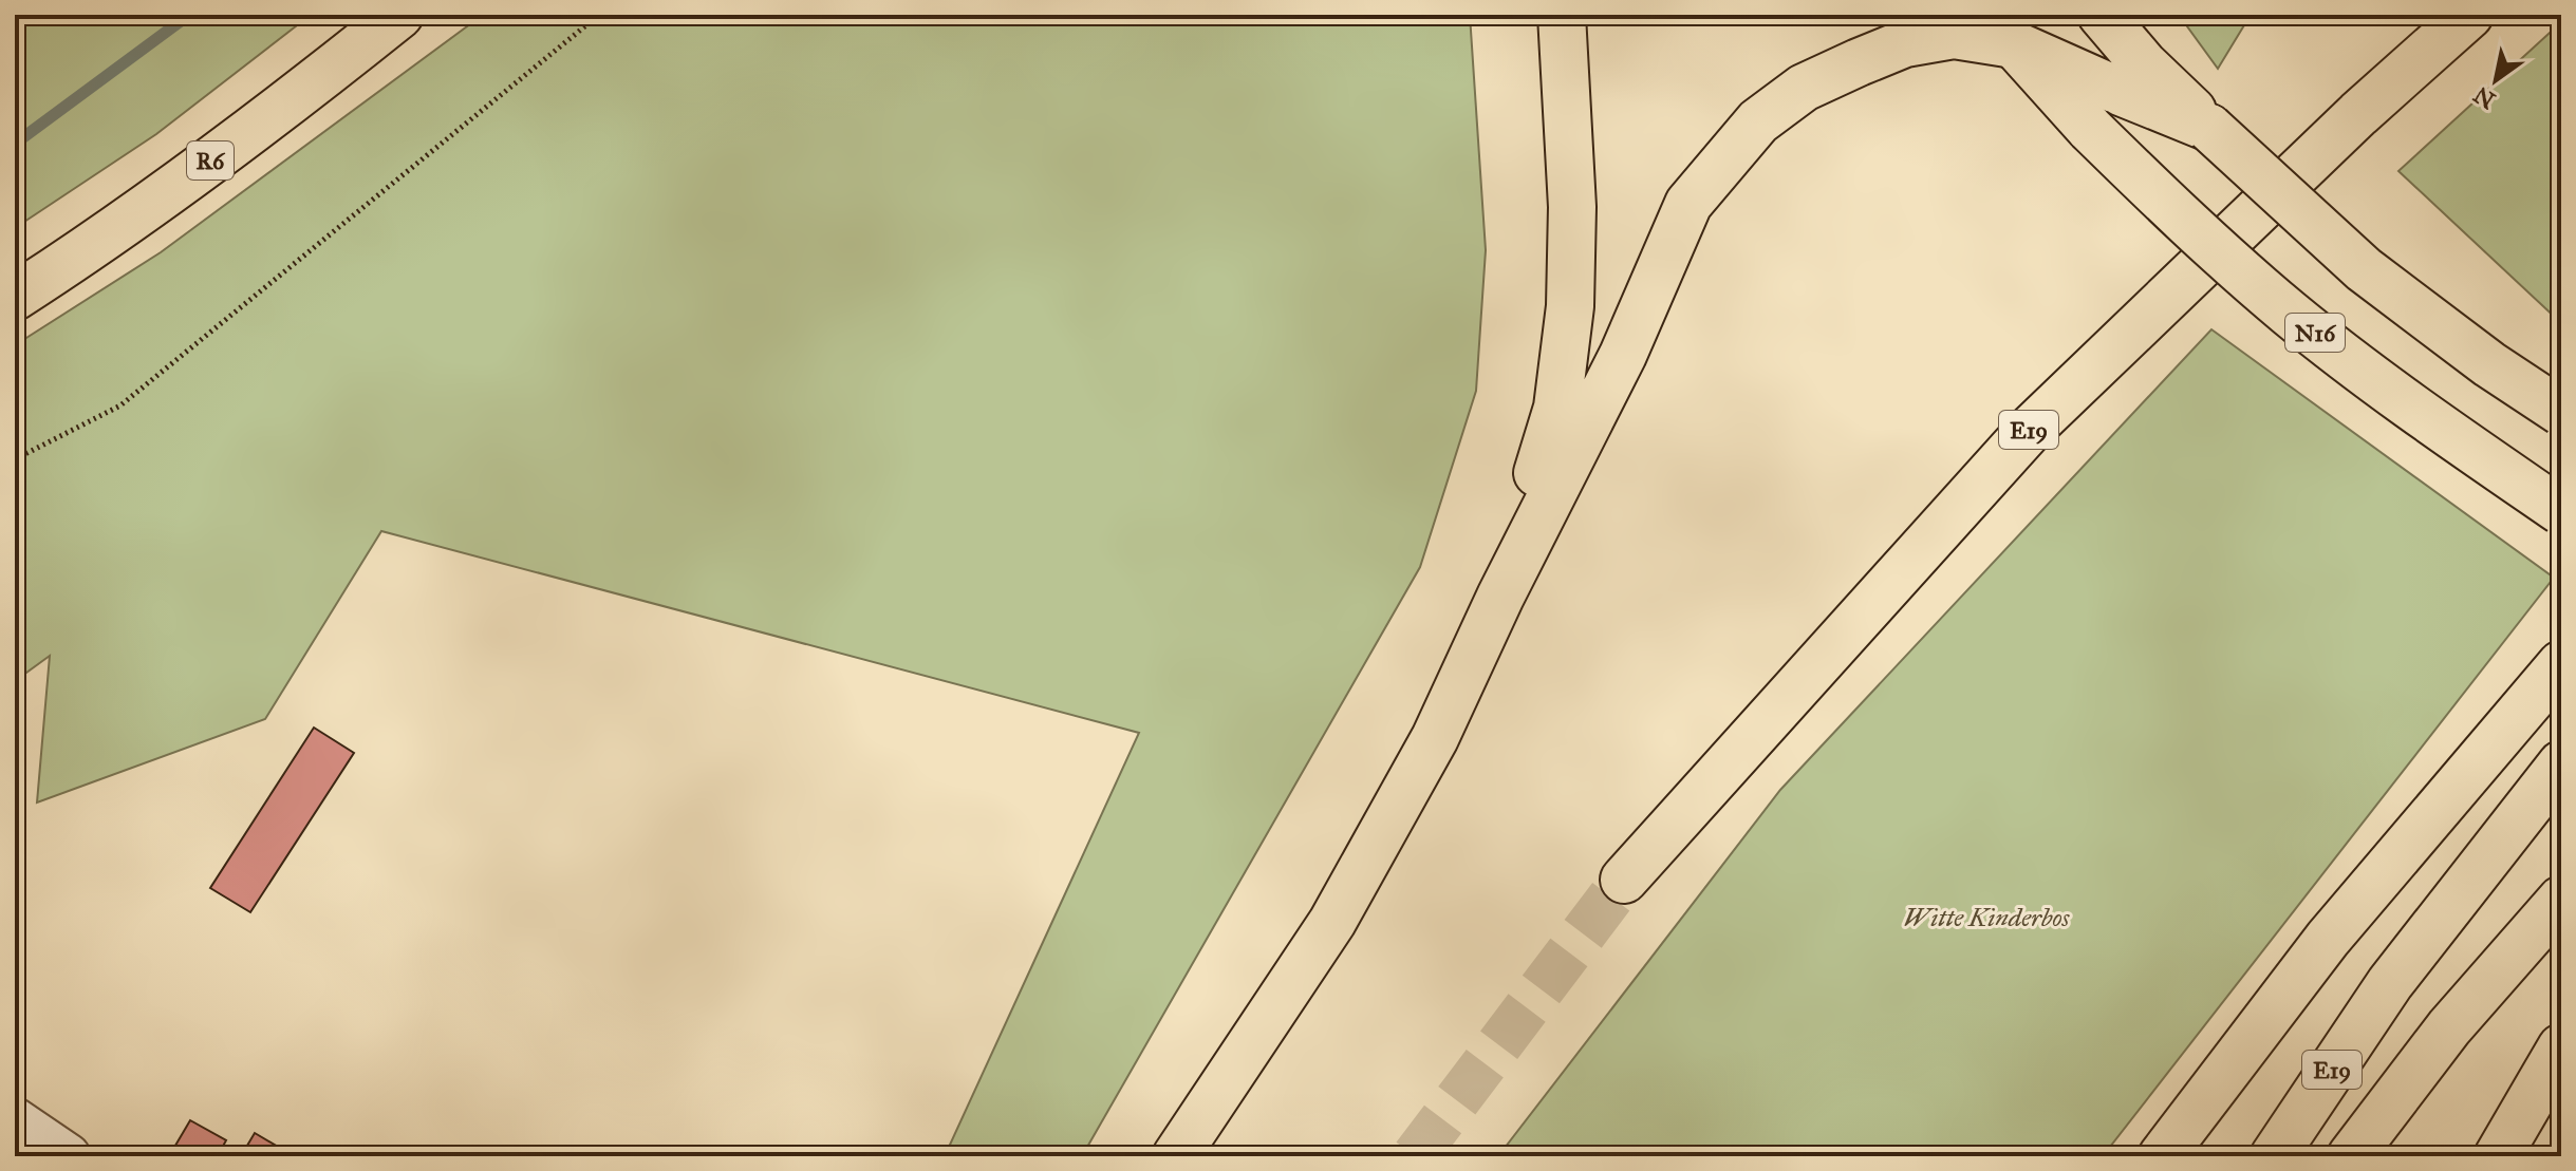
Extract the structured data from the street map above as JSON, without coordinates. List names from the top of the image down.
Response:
{
  "streets": {
    "main road": ["R6", "N16", "E19"]
  },
  "parks": ["Witte Kinderbos"],
  "north": "bottom left"
}
